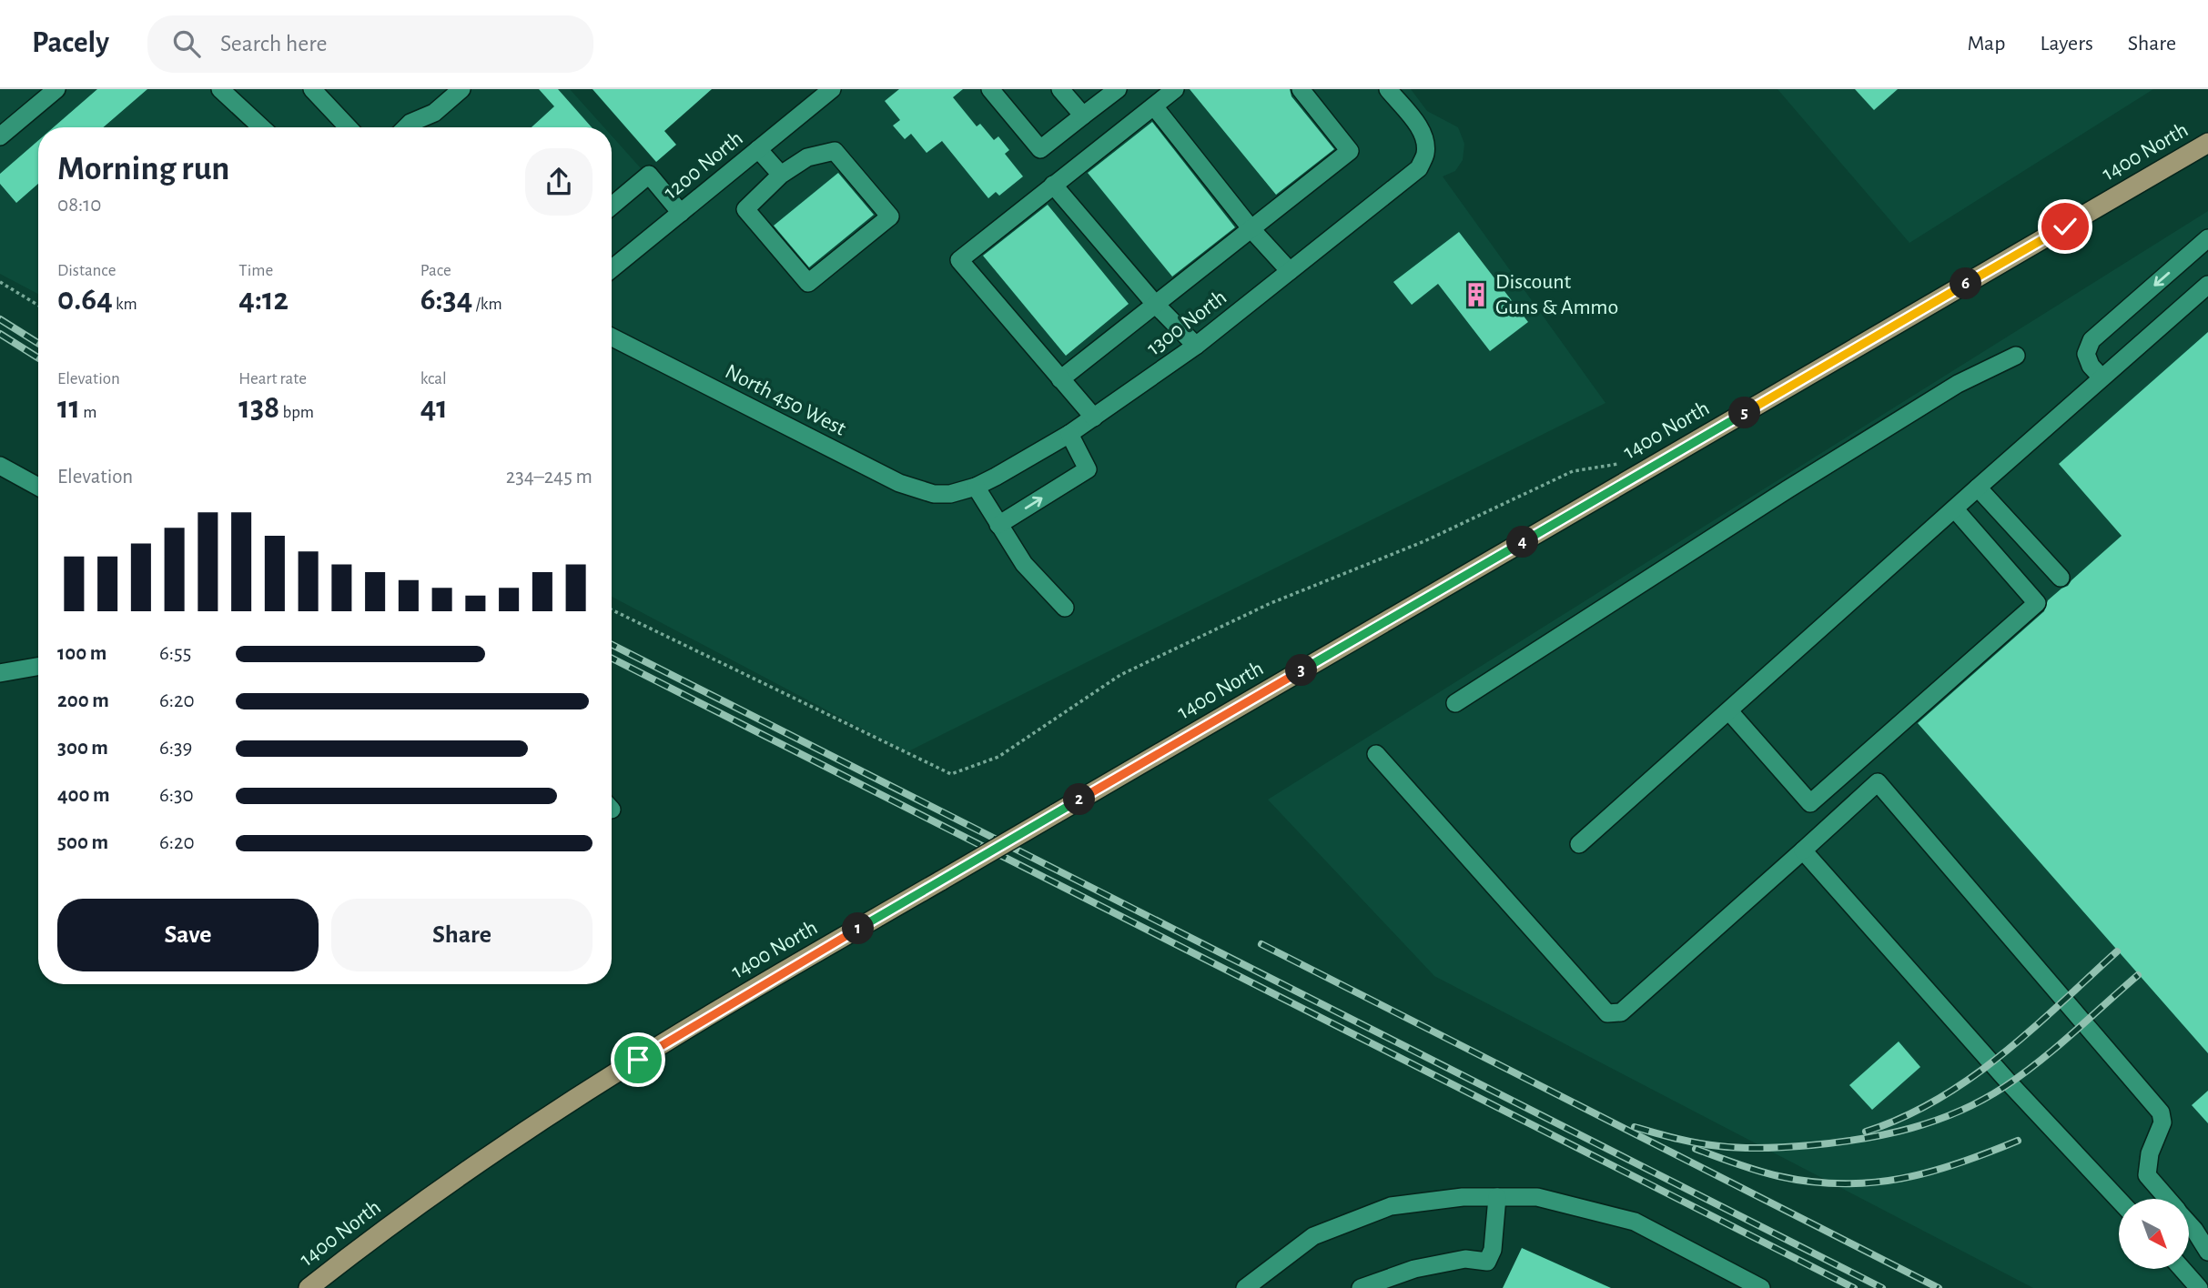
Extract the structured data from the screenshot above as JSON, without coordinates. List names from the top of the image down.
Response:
{
  "streets": {
    "main road": ["1400 North"],
    "street": ["1200 North", "1300 North", "North 450 West"]
  },
  "crossings": [
    ["1300 North", "North 450 West"]
  ],
  "places": {
    "building": ["Discount Guns & Ammo"]
  },
  "north": "bottom right",
  "page": {
    "header": "Pacely",
    "search": "Search here",
    "nav": ["Map", "Layers", "Share"],
    "heading": ["Morning run", "08:10"],
    "stats": [
      ["Distance", "0.64 km"],
      ["Time", "4:12"],
      ["Pace", "6:34 /km"],
      ["Elevation", "11 m"],
      ["Heart rate", "138 bpm"],
      ["kcal", "41"]
    ],
    "pins": [
      "6",
      "5",
      "4",
      "3",
      "2",
      "1"
    ],
    "chart": ["Elevation", "234–245 m"],
    "list": [
      {
        "name": "100 m",
        "note": "6:55"
      },
      {
        "name": "200 m",
        "note": "6:20"
      },
      {
        "name": "300 m",
        "note": "6:39"
      },
      {
        "name": "400 m",
        "note": "6:30"
      },
      {
        "name": "500 m",
        "note": "6:20"
      }
    ],
    "buttons": ["Save", "Share"]
  }
}
